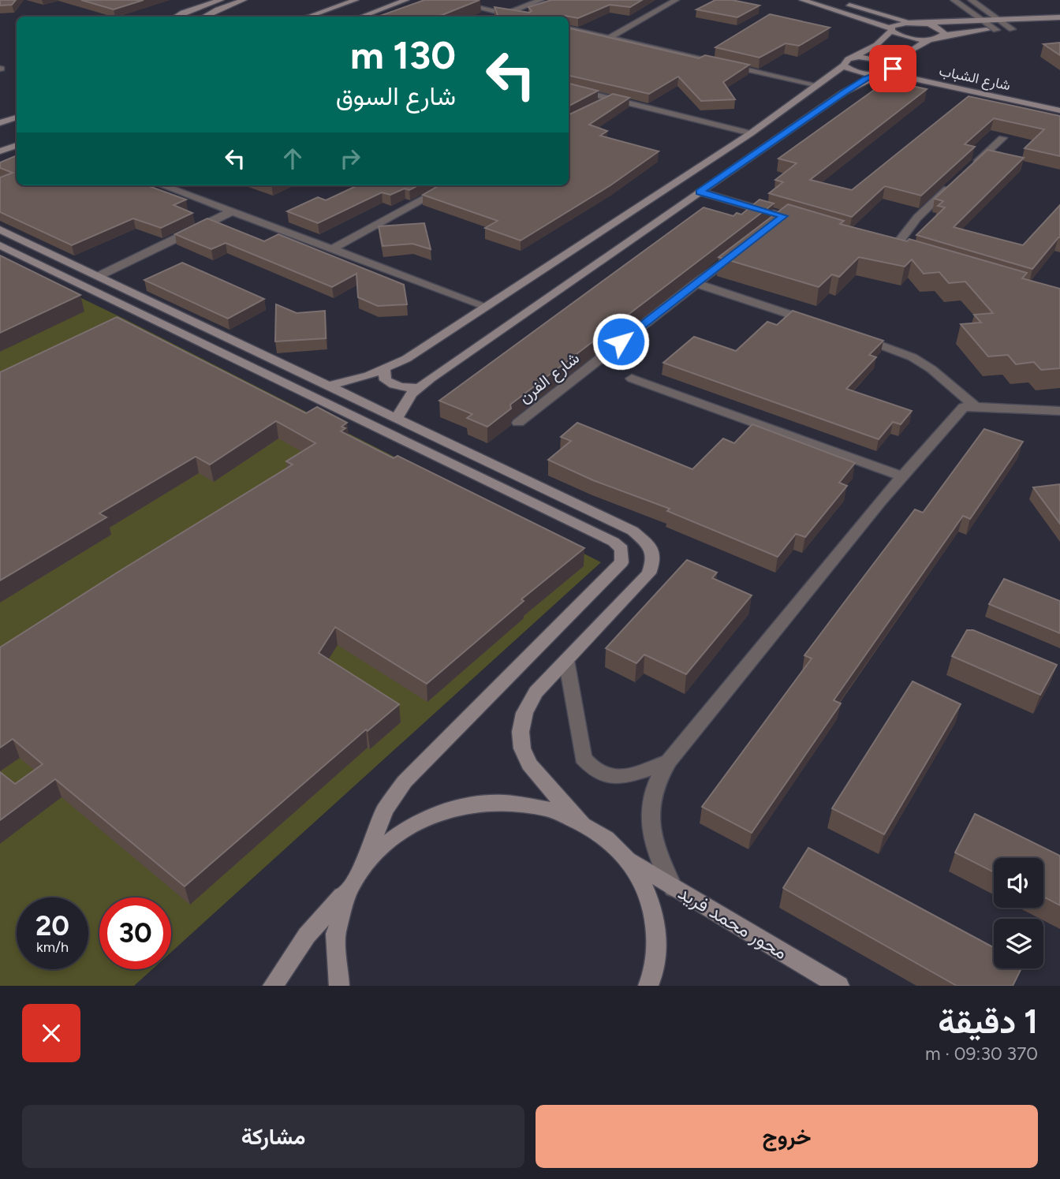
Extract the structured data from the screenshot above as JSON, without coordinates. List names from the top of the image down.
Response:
{
  "streets": {
    "street": ["شارع الشباب", "شارع الفرن", "محور محمد فريد"]
  },
  "page": {
    "turn": ["130 m", "شارع السوق"],
    "speed": "20 km/h",
    "limit": "30",
    "heading": ["1 دقيقة", "370 m · 09:30"],
    "buttons": ["خروج", "مشاركة"]
  }
}
